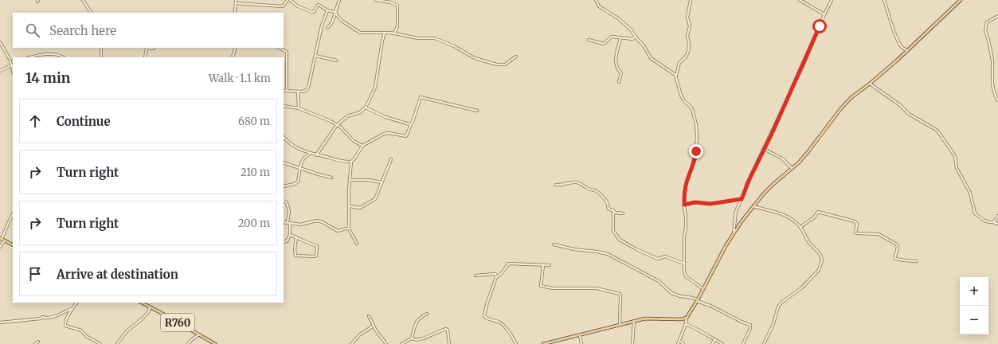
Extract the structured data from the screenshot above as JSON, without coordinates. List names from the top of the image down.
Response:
{
  "streets": {
    "main road": ["R760"]
  },
  "page": {
    "search": "Search here",
    "heading": ["14 min", "Walk · 1.1 km"],
    "list": [
      ["Continue", "680 m"],
      ["Turn right", "210 m"],
      ["Turn right", "200 m"],
      "Arrive at destination"
    ],
    "map_buttons": ["+", "−"]
  }
}
